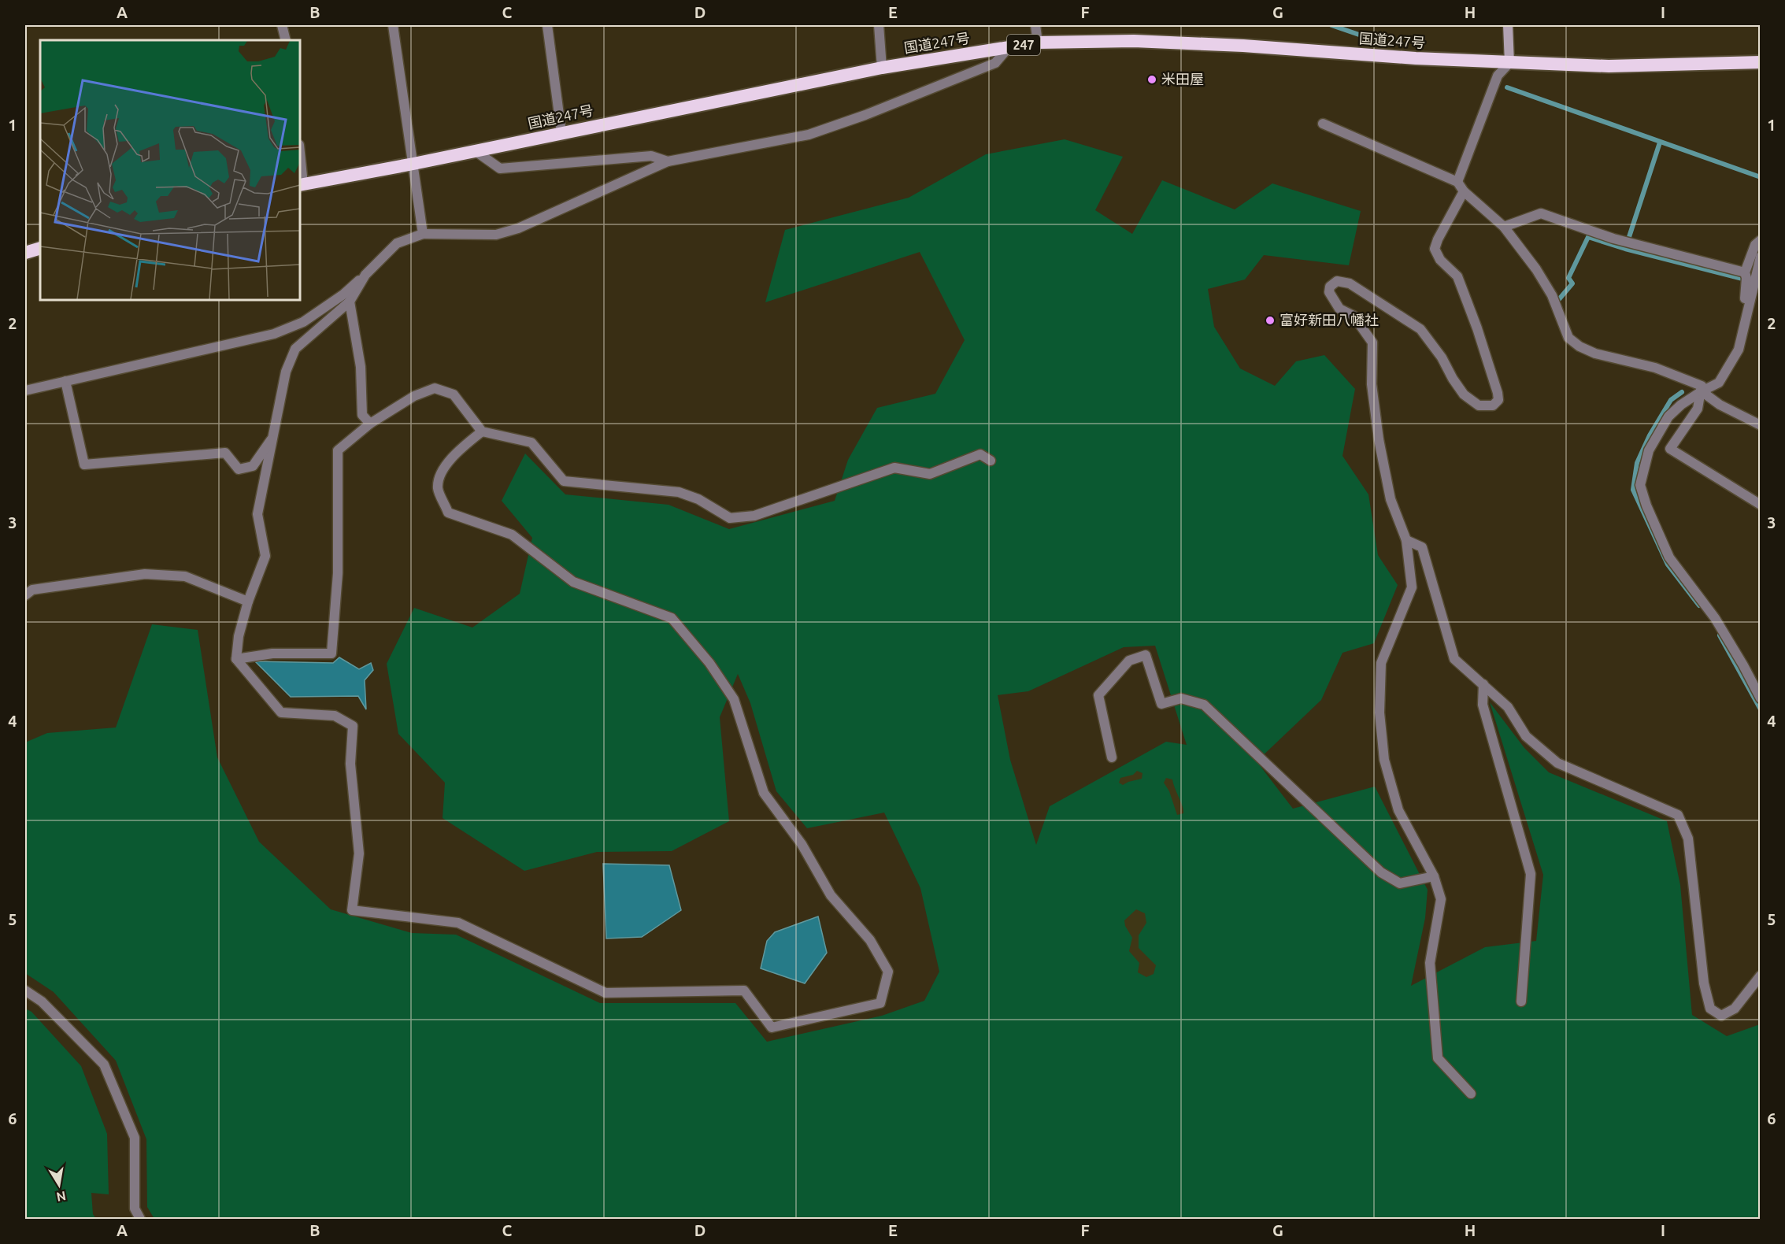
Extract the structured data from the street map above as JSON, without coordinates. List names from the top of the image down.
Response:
{
  "streets": {
    "highway": ["国道247号", "247"]
  },
  "places": ["米田屋", "富好新田八幡社"],
  "north": "bottom",
  "grid": {
    "columns": [
      "A",
      "B",
      "C",
      "D",
      "E",
      "F",
      "G",
      "H",
      "I"
    ],
    "rows": [
      "1",
      "2",
      "3",
      "4",
      "5",
      "6"
    ]
  }
}
